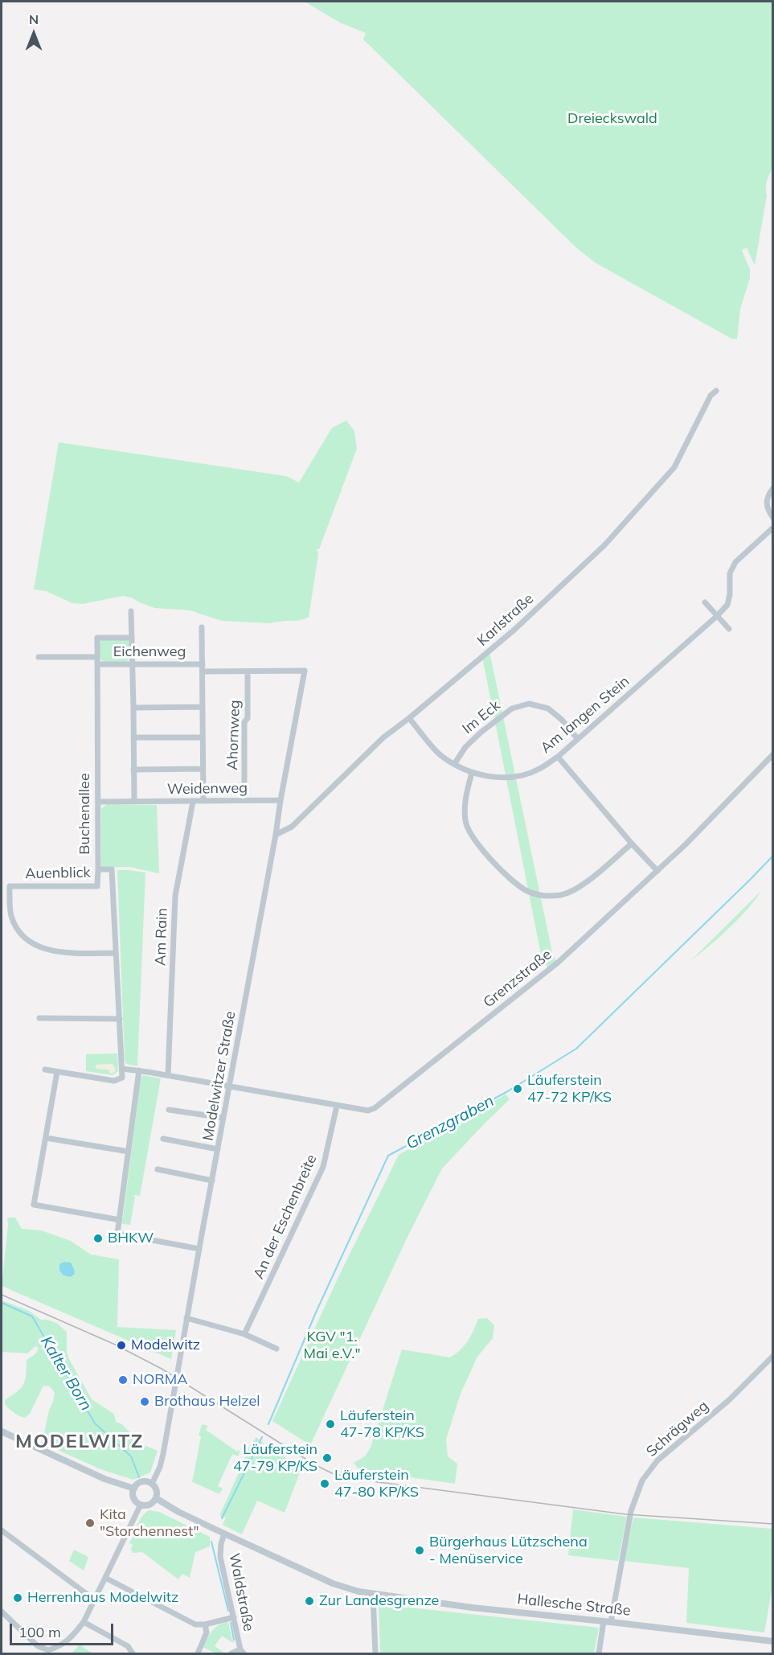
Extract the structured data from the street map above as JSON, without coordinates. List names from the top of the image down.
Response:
{
  "streets": {
    "street": [
      "Karlstraße",
      "Eichenweg",
      "Am langen Stein",
      "Im Eck",
      "Ahornweg",
      "Weidenweg",
      "Buchenallee",
      "Auenblick",
      "Am Rain",
      "Grenzstraße",
      "Modelwitzer Straße",
      "An der Eschenbreite",
      "Schrägweg",
      "Waldstraße",
      "Hallesche Straße"
    ]
  },
  "crossings": [
    ["Karlstraße", "Am langen Stein"],
    ["Karlstraße", "Modelwitzer Straße"],
    ["Eichenweg", "Ahornweg"],
    ["Eichenweg", "Buchenallee"],
    ["Eichenweg", "Modelwitzer Straße"],
    ["Am langen Stein", "Im Eck"],
    ["Ahornweg", "Weidenweg"],
    ["Weidenweg", "Buchenallee"],
    ["Weidenweg", "Am Rain"],
    ["Weidenweg", "Modelwitzer Straße"],
    ["Buchenallee", "Auenblick"],
    ["Buchenallee", "Grenzstraße"],
    ["Am Rain", "Grenzstraße"],
    ["Grenzstraße", "Modelwitzer Straße"],
    ["Grenzstraße", "An der Eschenbreite"],
    ["Modelwitzer Straße", "Hallesche Straße"],
    ["Schrägweg", "Hallesche Straße"],
    ["Waldstraße", "Hallesche Straße"]
  ],
  "districts": ["MODELWITZ"],
  "water": ["Grenzgraben", "Kalter Born"],
  "parks": ["Dreieckswald", "KGV \"1. Mai e.V.\""],
  "places": [
    "Läuferstein 47-72 KP/KS",
    "BHKW",
    "Modelwitz",
    "NORMA",
    "Brothaus Helzel",
    "Läuferstein 47-78 KP/KS",
    "Läuferstein 47-79 KP/KS",
    "Läuferstein 47-80 KP/KS",
    "Kita \"Storchennest\"",
    "Bürgerhaus Lützschena - Menüservice",
    "Herrenhaus Modelwitz",
    "Zur Landesgrenze"
  ],
  "scale_bar": "100 m",
  "north": "top"
}
